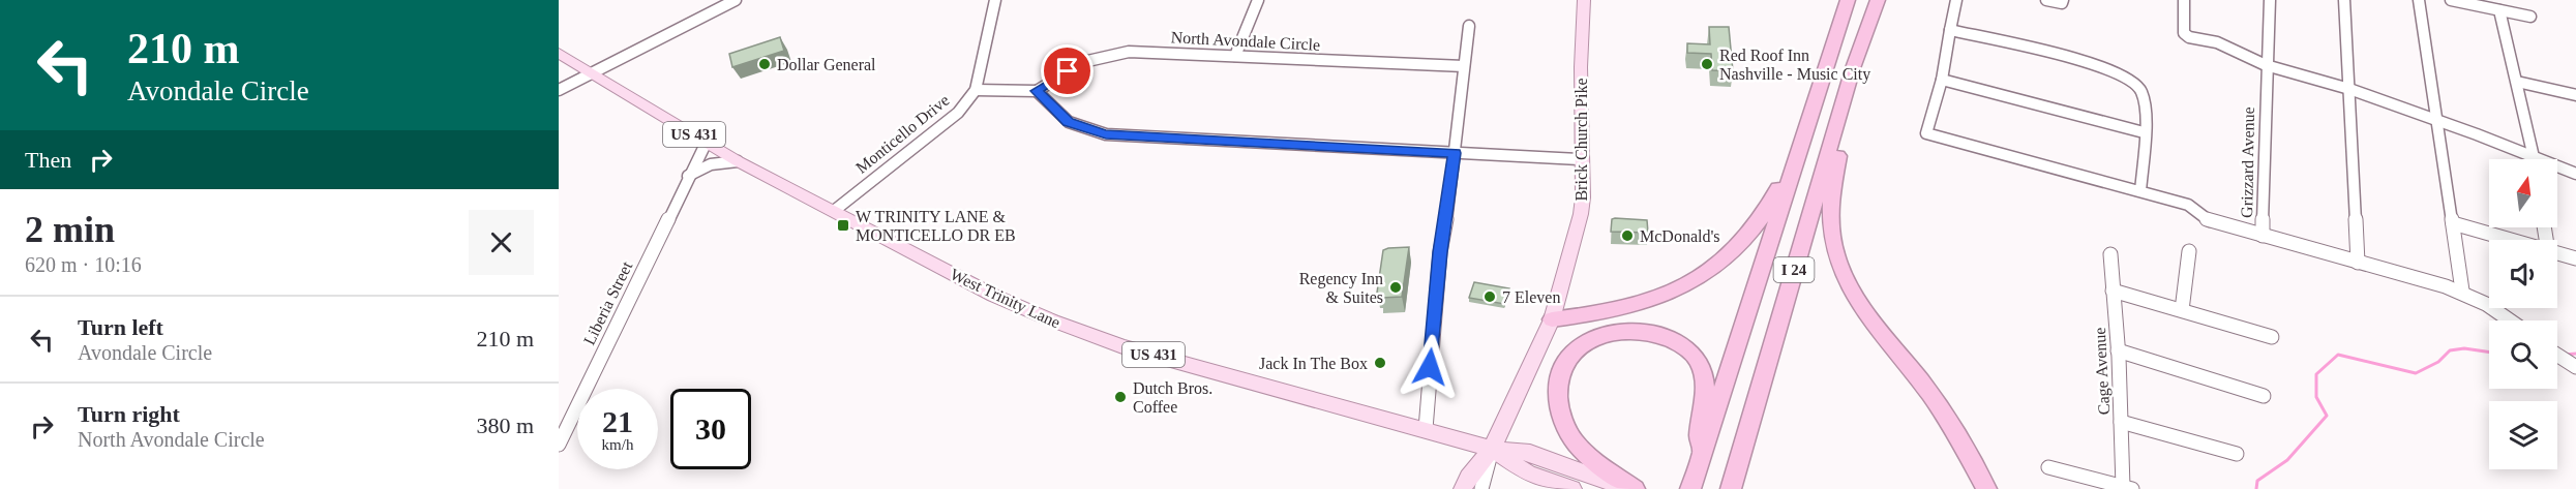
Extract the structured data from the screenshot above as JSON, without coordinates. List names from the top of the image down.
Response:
{
  "streets": {
    "highway": ["I 24"],
    "main road": ["US 431", "Brick Church Pike", "West Trinity Lane"],
    "street": [
      "North Avondale Circle",
      "Monticello Drive",
      "Grizzard Avenue",
      "Liberia Street",
      "Cage Avenue"
    ]
  },
  "crossings": [
    ["Monticello Drive", "West Trinity Lane"],
    ["Brick Church Pike", "West Trinity Lane"],
    ["West Trinity Lane", "Liberia Street"]
  ],
  "places": {
    "other": [
      "Dollar General",
      "Red Roof Inn Nashville - Music City",
      "McDonald's",
      "Regency Inn & Suites",
      "7 Eleven",
      "Jack In The Box",
      "Dutch Bros. Coffee"
    ],
    "transit": ["W TRINITY LANE & MONTICELLO DR EB"]
  },
  "north": "top",
  "page": {
    "turn": ["210 m", "Avondale Circle"],
    "then": "Then",
    "heading": ["2 min", "620 m · 10:16"],
    "list": [
      {
        "name": "Turn left",
        "note": "Avondale Circle",
        "value": "210 m"
      },
      {
        "name": "Turn right",
        "note": "North Avondale Circle",
        "value": "380 m"
      }
    ],
    "speed": "21 km/h",
    "limit": "30"
  }
}
